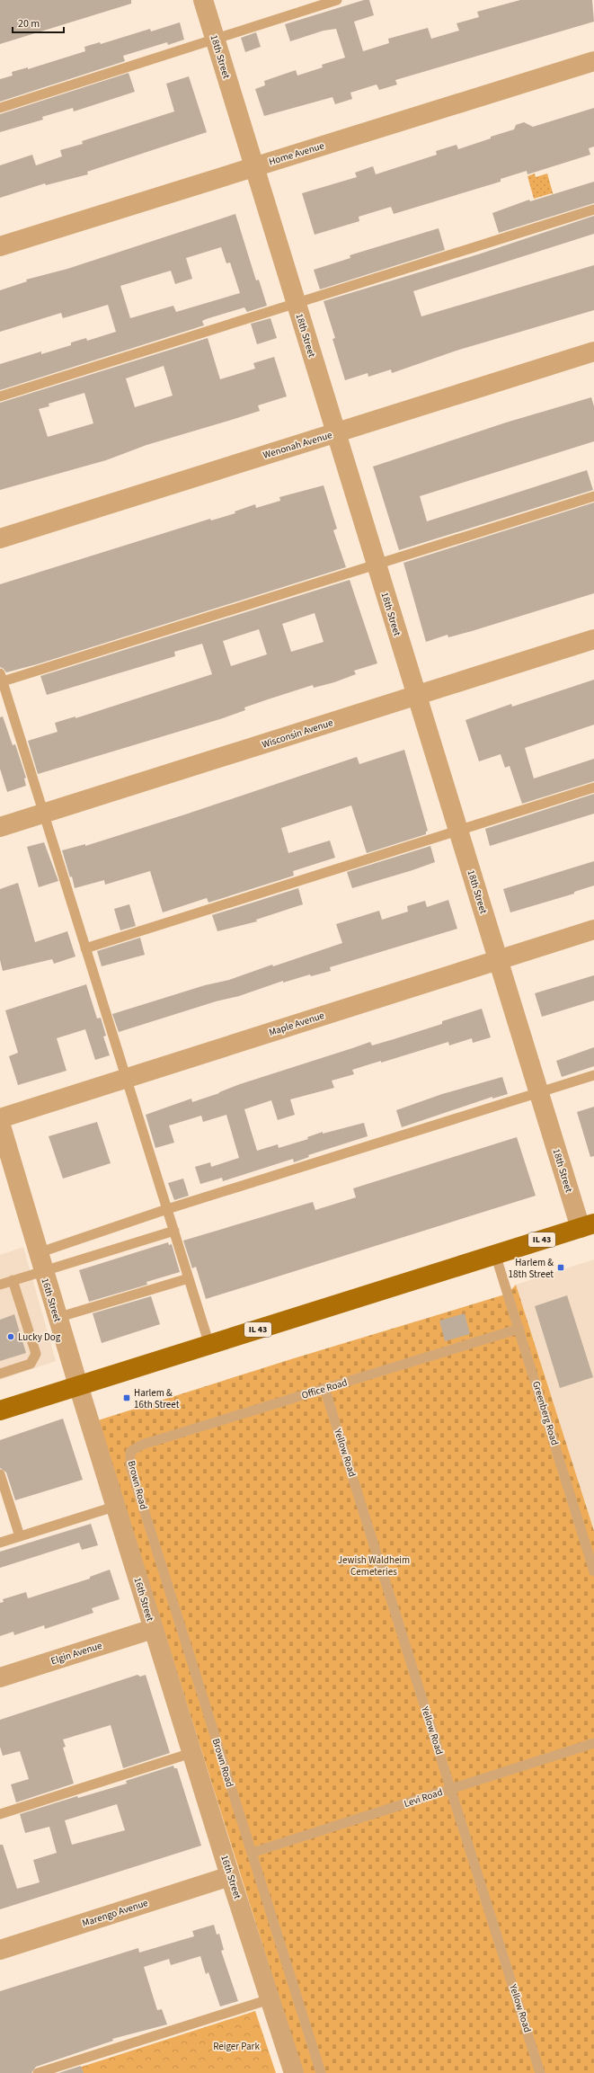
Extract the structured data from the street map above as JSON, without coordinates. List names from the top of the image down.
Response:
{
  "streets": {
    "main road": ["IL 43"],
    "street": [
      "18th Street",
      "Home Avenue",
      "Wenonah Avenue",
      "Wisconsin Avenue",
      "Maple Avenue",
      "16th Street",
      "Elgin Avenue",
      "Marengo Avenue"
    ],
    "lane": [
      "Office Road",
      "Greenberg Road",
      "Yellow Road",
      "Brown Road",
      "Levi Road"
    ]
  },
  "crossings": [
    ["18th Street", "Home Avenue"],
    ["18th Street", "Wenonah Avenue"],
    ["18th Street", "Wisconsin Avenue"],
    ["18th Street", "Maple Avenue"],
    ["18th Street", "IL 43"],
    ["IL 43", "16th Street"],
    ["IL 43", "Greenberg Road"],
    ["16th Street", "Elgin Avenue"],
    ["16th Street", "Marengo Avenue"],
    ["Office Road", "Greenberg Road"],
    ["Office Road", "Yellow Road"],
    ["Office Road", "Brown Road"],
    ["Yellow Road", "Levi Road"],
    ["Brown Road", "Levi Road"]
  ],
  "parks": ["Jewish Waldheim Cemeteries", "Reiger Park"],
  "places": {
    "transit": ["Harlem & 18th Street", "Harlem & 16th Street"],
    "other": ["Lucky Dog"]
  },
  "scale_bar": "20 m"
}
